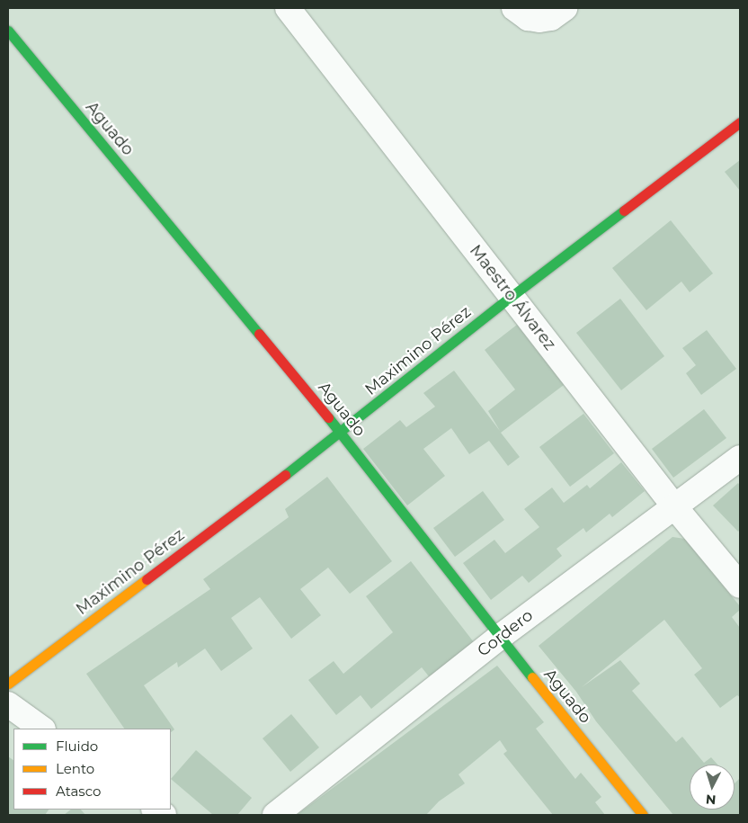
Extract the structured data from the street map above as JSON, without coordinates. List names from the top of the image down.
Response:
{
  "streets": {
    "street": [
      "Aguado",
      "Maestro Álvarez",
      "Maximino Pérez",
      "Cordero"
    ]
  },
  "crossings": [
    ["Aguado", "Maximino Pérez"],
    ["Aguado", "Cordero"],
    ["Maestro Álvarez", "Maximino Pérez"],
    ["Maestro Álvarez", "Cordero"]
  ],
  "legend": ["Fluido", "Lento", "Atasco"],
  "north": "bottom"
}
